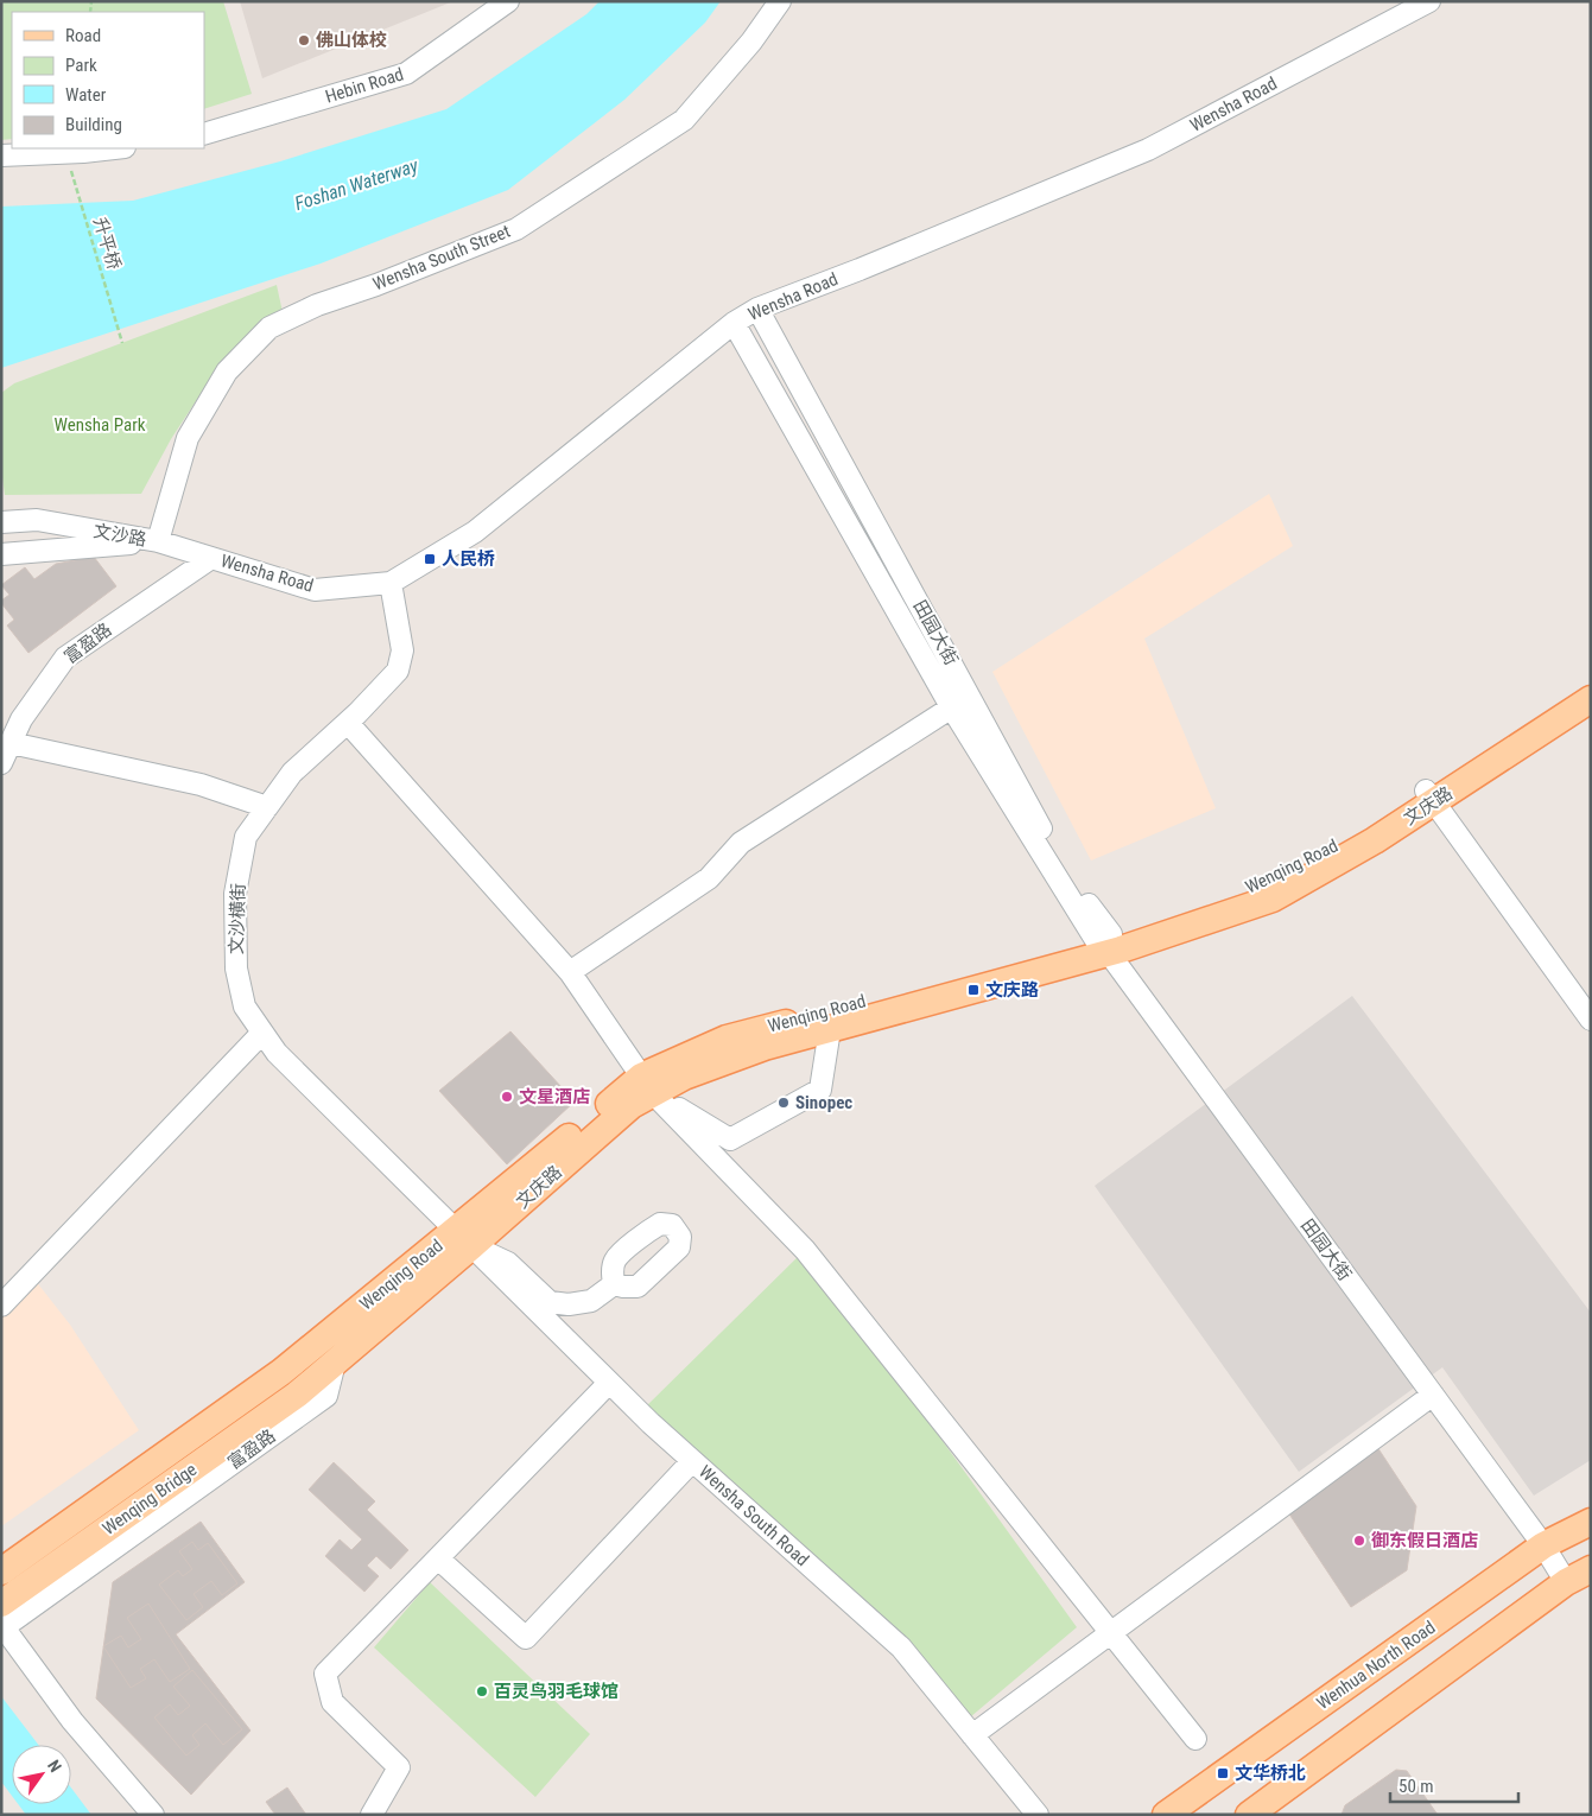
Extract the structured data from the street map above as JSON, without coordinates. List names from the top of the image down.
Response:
{
  "streets": {
    "main road": [
      "文庆路",
      "Wenqing Road",
      "Wenqing Bridge",
      "Wenhua North Road"
    ],
    "street": [
      "Hebin Road",
      "Wensha Road",
      "Wensha South Street",
      "文沙路",
      "田园大街",
      "富盈路",
      "文沙横街",
      "Wensha South Road"
    ],
    "path": ["升平桥"]
  },
  "crossings": [
    ["Wensha Road", "Wensha South Street"],
    ["Wensha Road", "文沙路"],
    ["Wensha Road", "田园大街"],
    ["Wensha Road", "富盈路"],
    ["Wensha Road", "文沙横街"],
    ["Wensha South Street", "文沙路"],
    ["田园大街", "Wenqing Road"],
    ["田园大街", "Wenhua North Road"],
    ["富盈路", "Wenqing Bridge"],
    ["文庆路", "Wenqing Road"],
    ["Wenqing Road", "文沙横街"],
    ["Wenqing Road", "Wenqing Bridge"],
    ["Wenqing Road", "Wensha South Road"],
    ["文沙横街", "Wensha South Road"]
  ],
  "water": ["Foshan Waterway"],
  "parks": ["Wensha Park"],
  "places": {
    "other": [
      "佛山体校",
      "文星酒店",
      "Sinopec",
      "御东假日酒店",
      "百灵鸟羽毛球馆"
    ],
    "transit": ["人民桥", "文庆路", "文华桥北"]
  },
  "legend": [
    "Road",
    "Park",
    "Water",
    "Building"
  ],
  "scale_bar": "50 m",
  "north": "top right"
}
